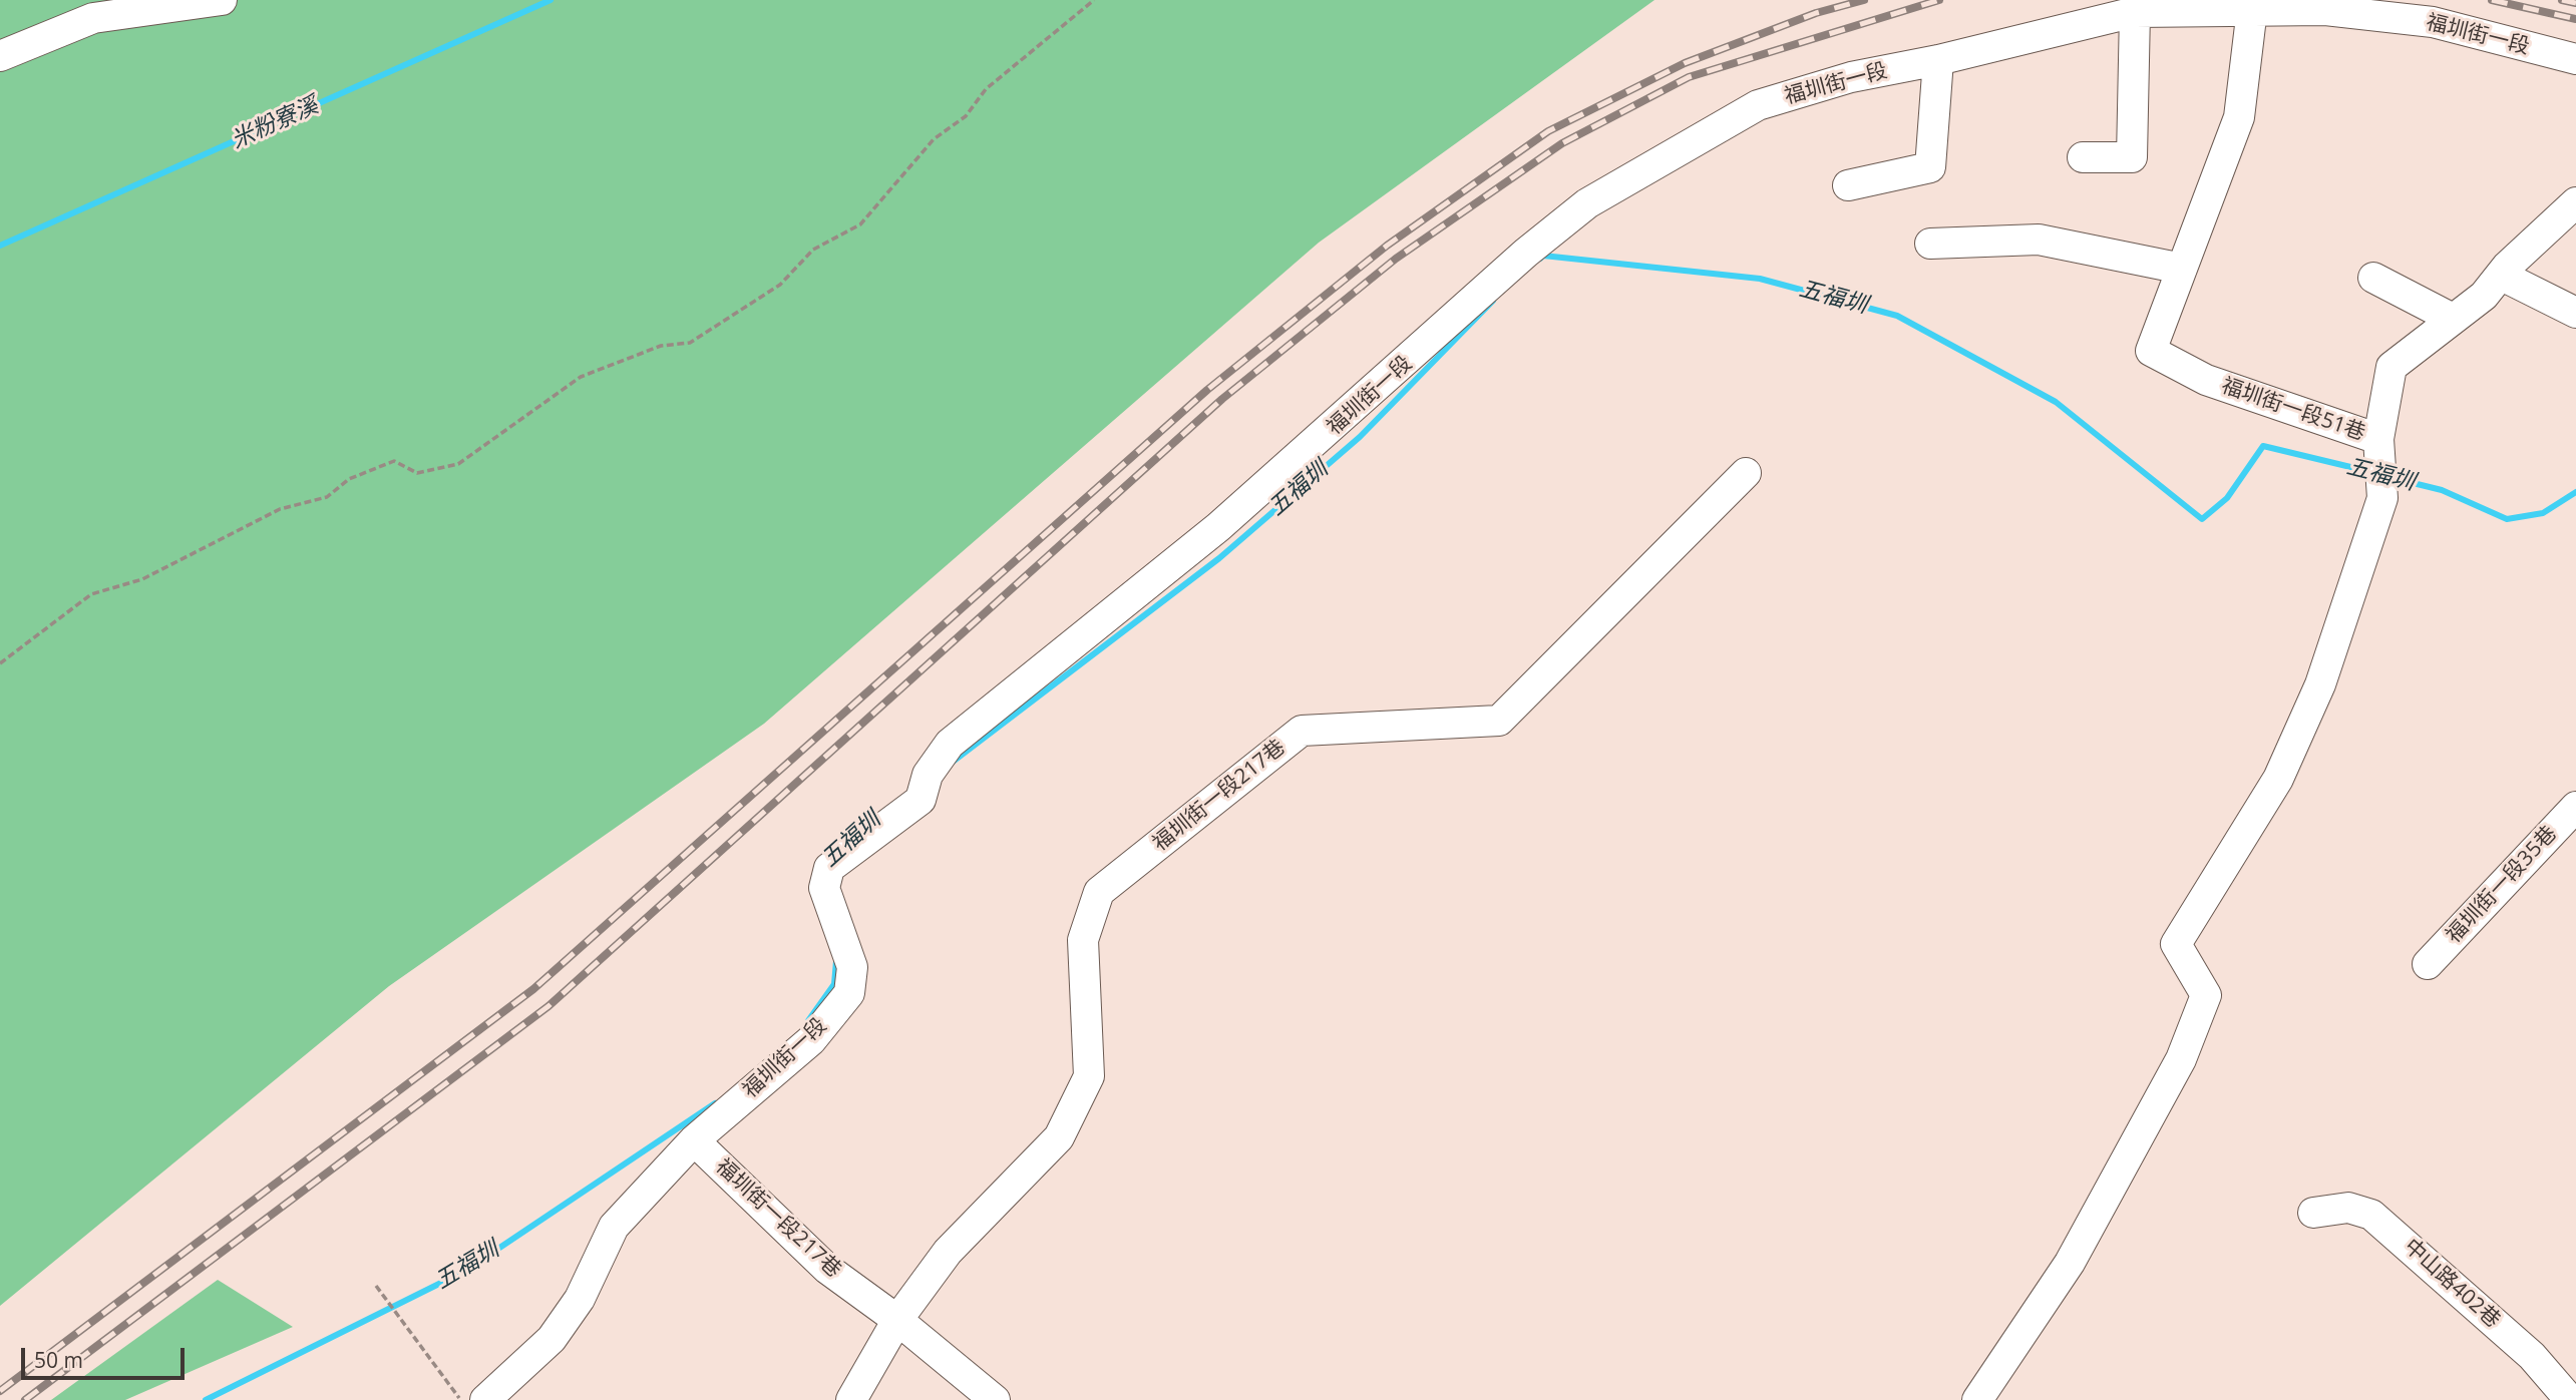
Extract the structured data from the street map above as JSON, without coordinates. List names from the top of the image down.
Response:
{
  "streets": {
    "street": [
      "福圳街一段",
      "福圳街一段51巷",
      "福圳街一段217巷",
      "福圳街一段35巷",
      "中山路402巷"
    ]
  },
  "crossings": [
    ["福圳街一段", "福圳街一段51巷"],
    ["福圳街一段", "福圳街一段217巷"]
  ],
  "water": ["米粉寮溪", "五福圳"],
  "scale_bar": "50 m"
}
